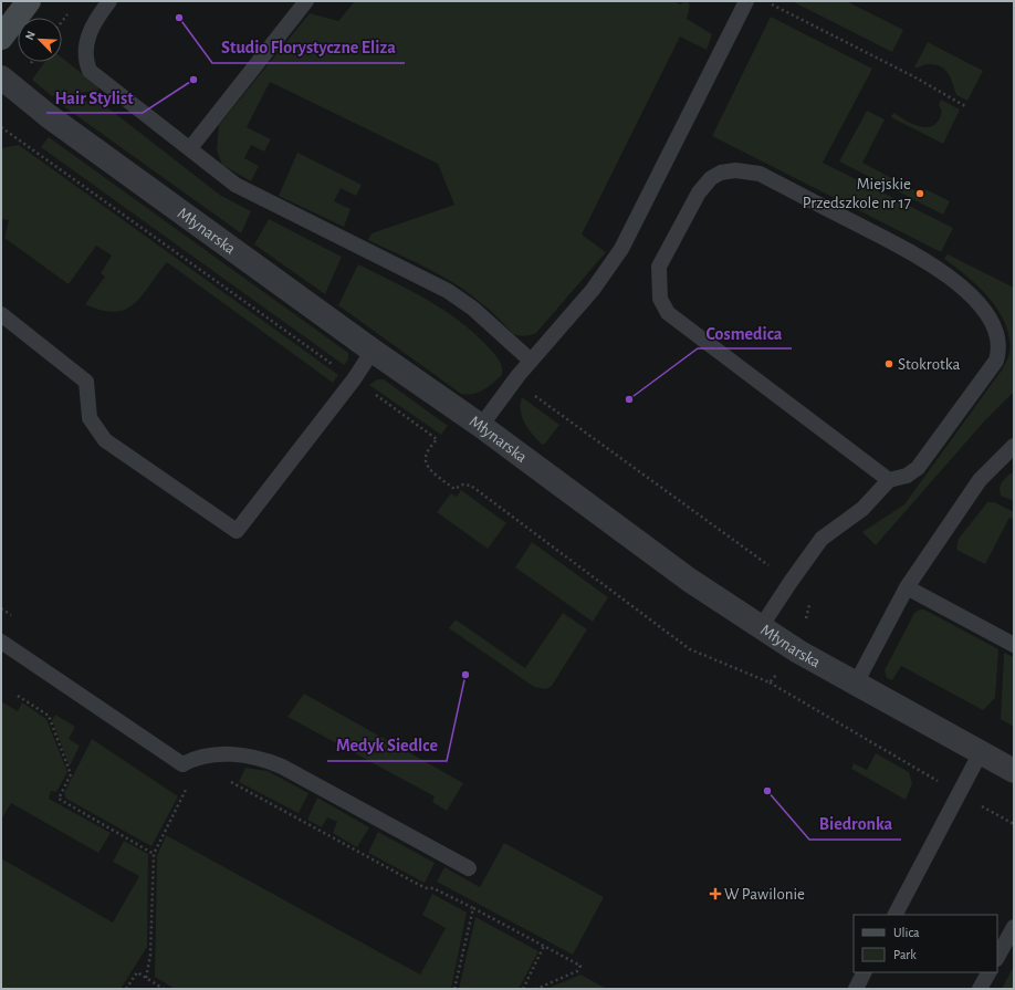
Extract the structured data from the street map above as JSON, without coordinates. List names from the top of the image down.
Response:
{
  "streets": {
    "street": ["Młynarska"]
  },
  "places": {
    "other": [
      "Studio Florystyczne Eliza",
      "Hair Stylist",
      "Miejskie Przedszkole nr 17",
      "Stokrotka",
      "Cosmedica",
      "Medyk Siedlce",
      "Biedronka"
    ],
    "health": ["W Pawilonie"]
  },
  "legend": ["Ulica", "Park"],
  "north": "top left"
}
